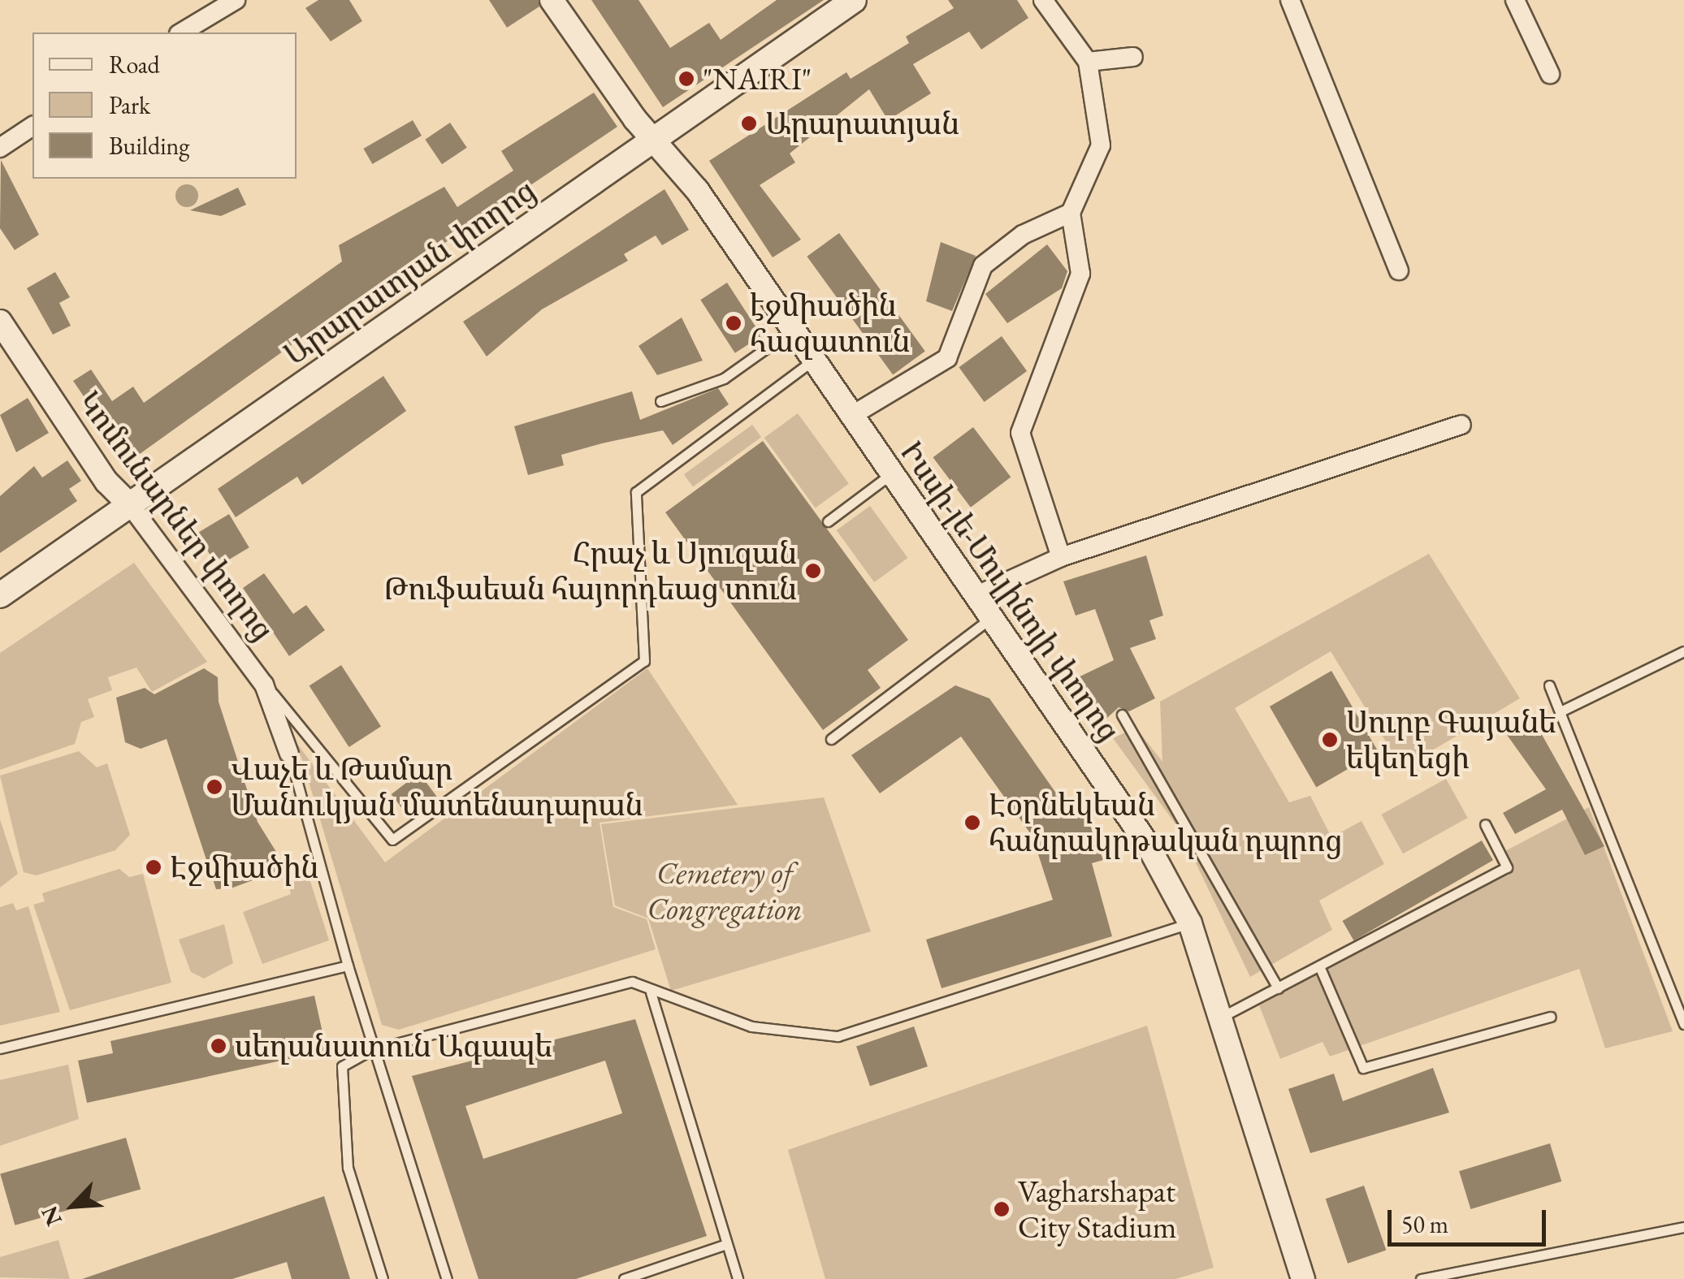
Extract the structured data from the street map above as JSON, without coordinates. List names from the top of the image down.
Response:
{
  "streets": {
    "main road": ["Արարատյան փողոց"],
    "street": ["Կոմունարներ փողոց", "Իսսի-լե-Մուլինոյի փողոց"]
  },
  "crossings": [
    ["Արարատյան փողոց", "Կոմունարներ փողոց"],
    ["Արարատյան փողոց", "Իսսի-լե-Մուլինոյի փողոց"]
  ],
  "parks": ["Cemetery of Congregation"],
  "places": [
    "\"NAIRI\"",
    "Արարատյան",
    "էջմիածին հազատուն",
    "Հրաչ և Սյուզան Թուֆաեան հայորդեաց տուն",
    "Սուրբ Գայանե եկեղեցի",
    "Վաչե և Թամար Մանուկյան մատենադարան",
    "Էօրնեկեան հանրակրթական դպրոց",
    "Էջմիածին",
    "սեղանատուն Ագապե",
    "Vagharshapat City Stadium"
  ],
  "legend": ["Road", "Park", "Building"],
  "scale_bar": "50 m",
  "north": "bottom left"
}
